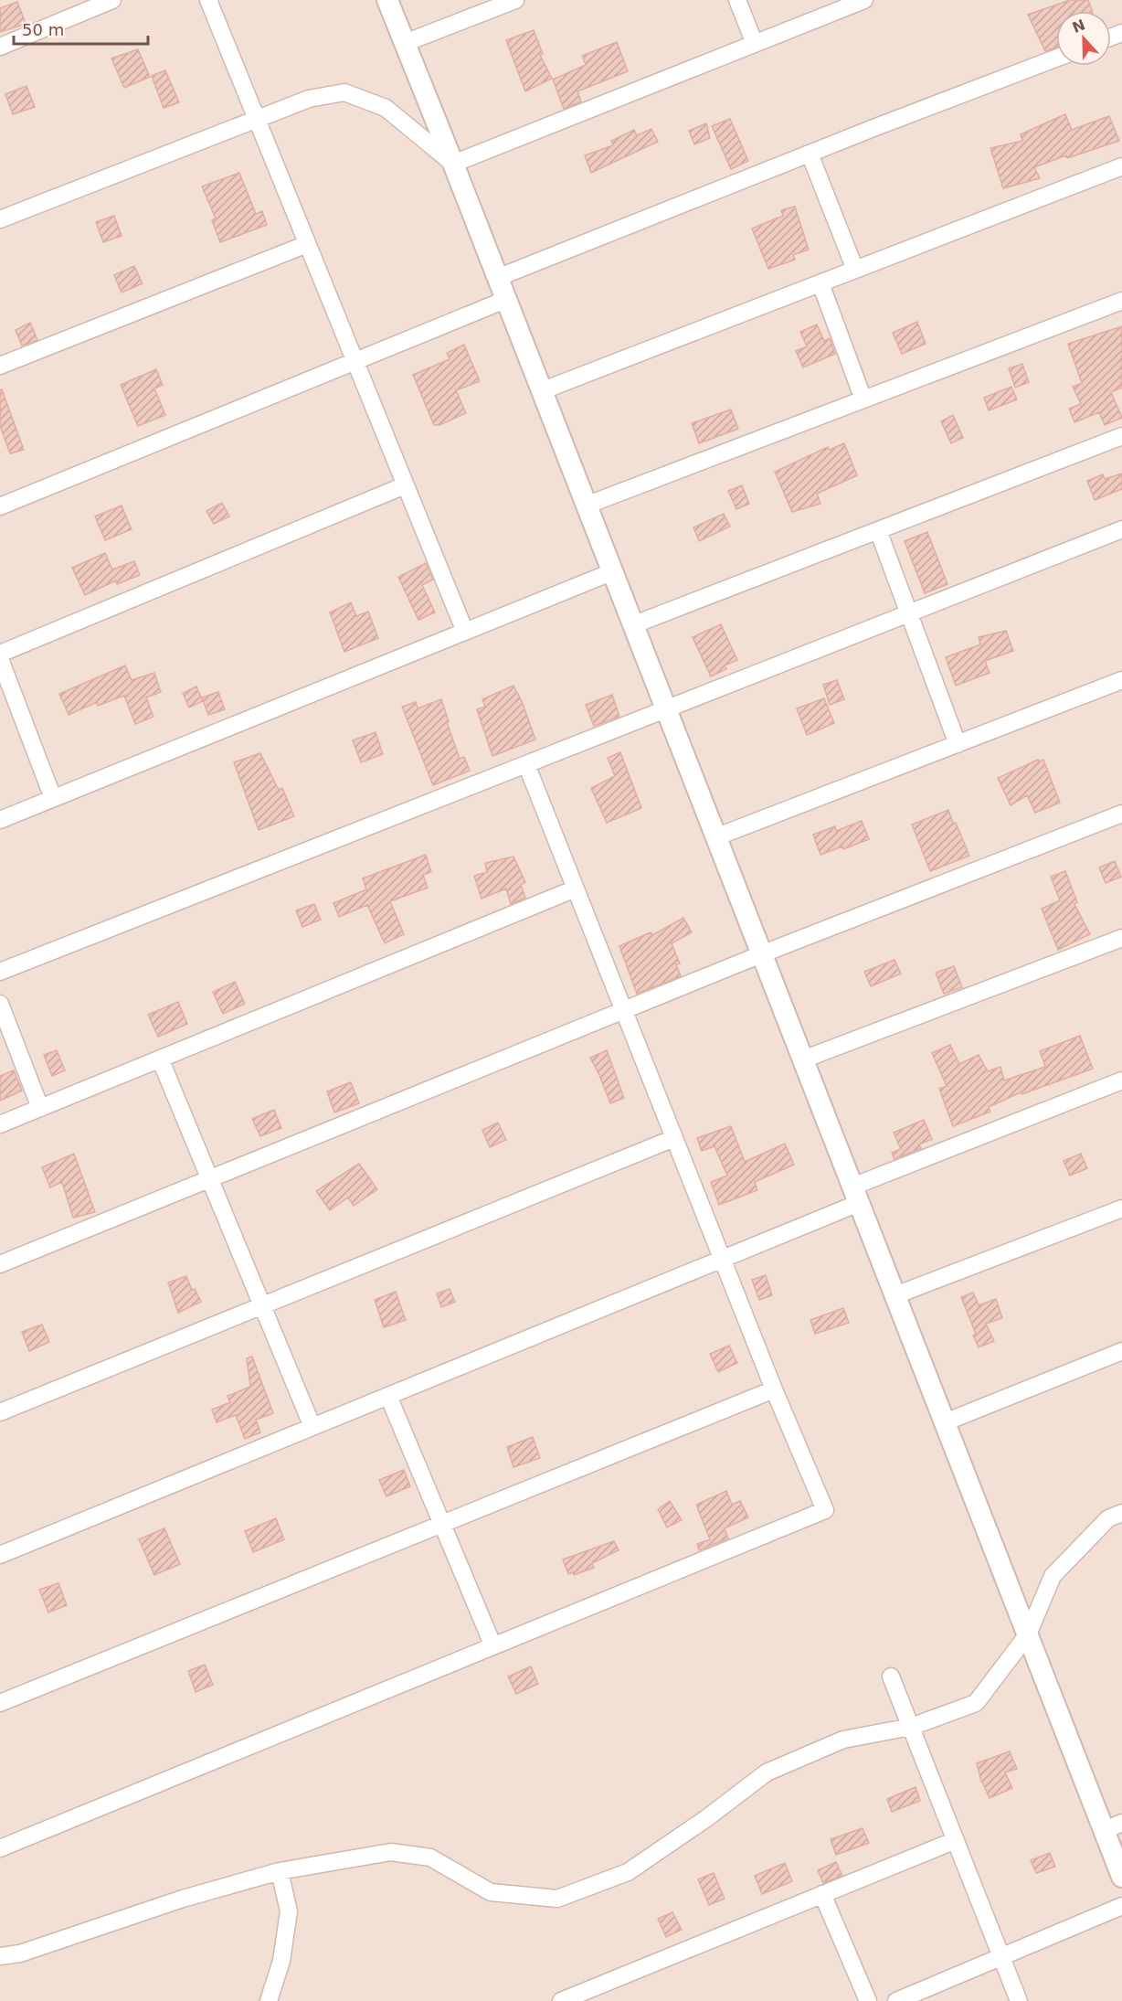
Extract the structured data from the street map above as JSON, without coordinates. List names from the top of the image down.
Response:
{
  "scale_bar": "50 m",
  "north": "top"
}
